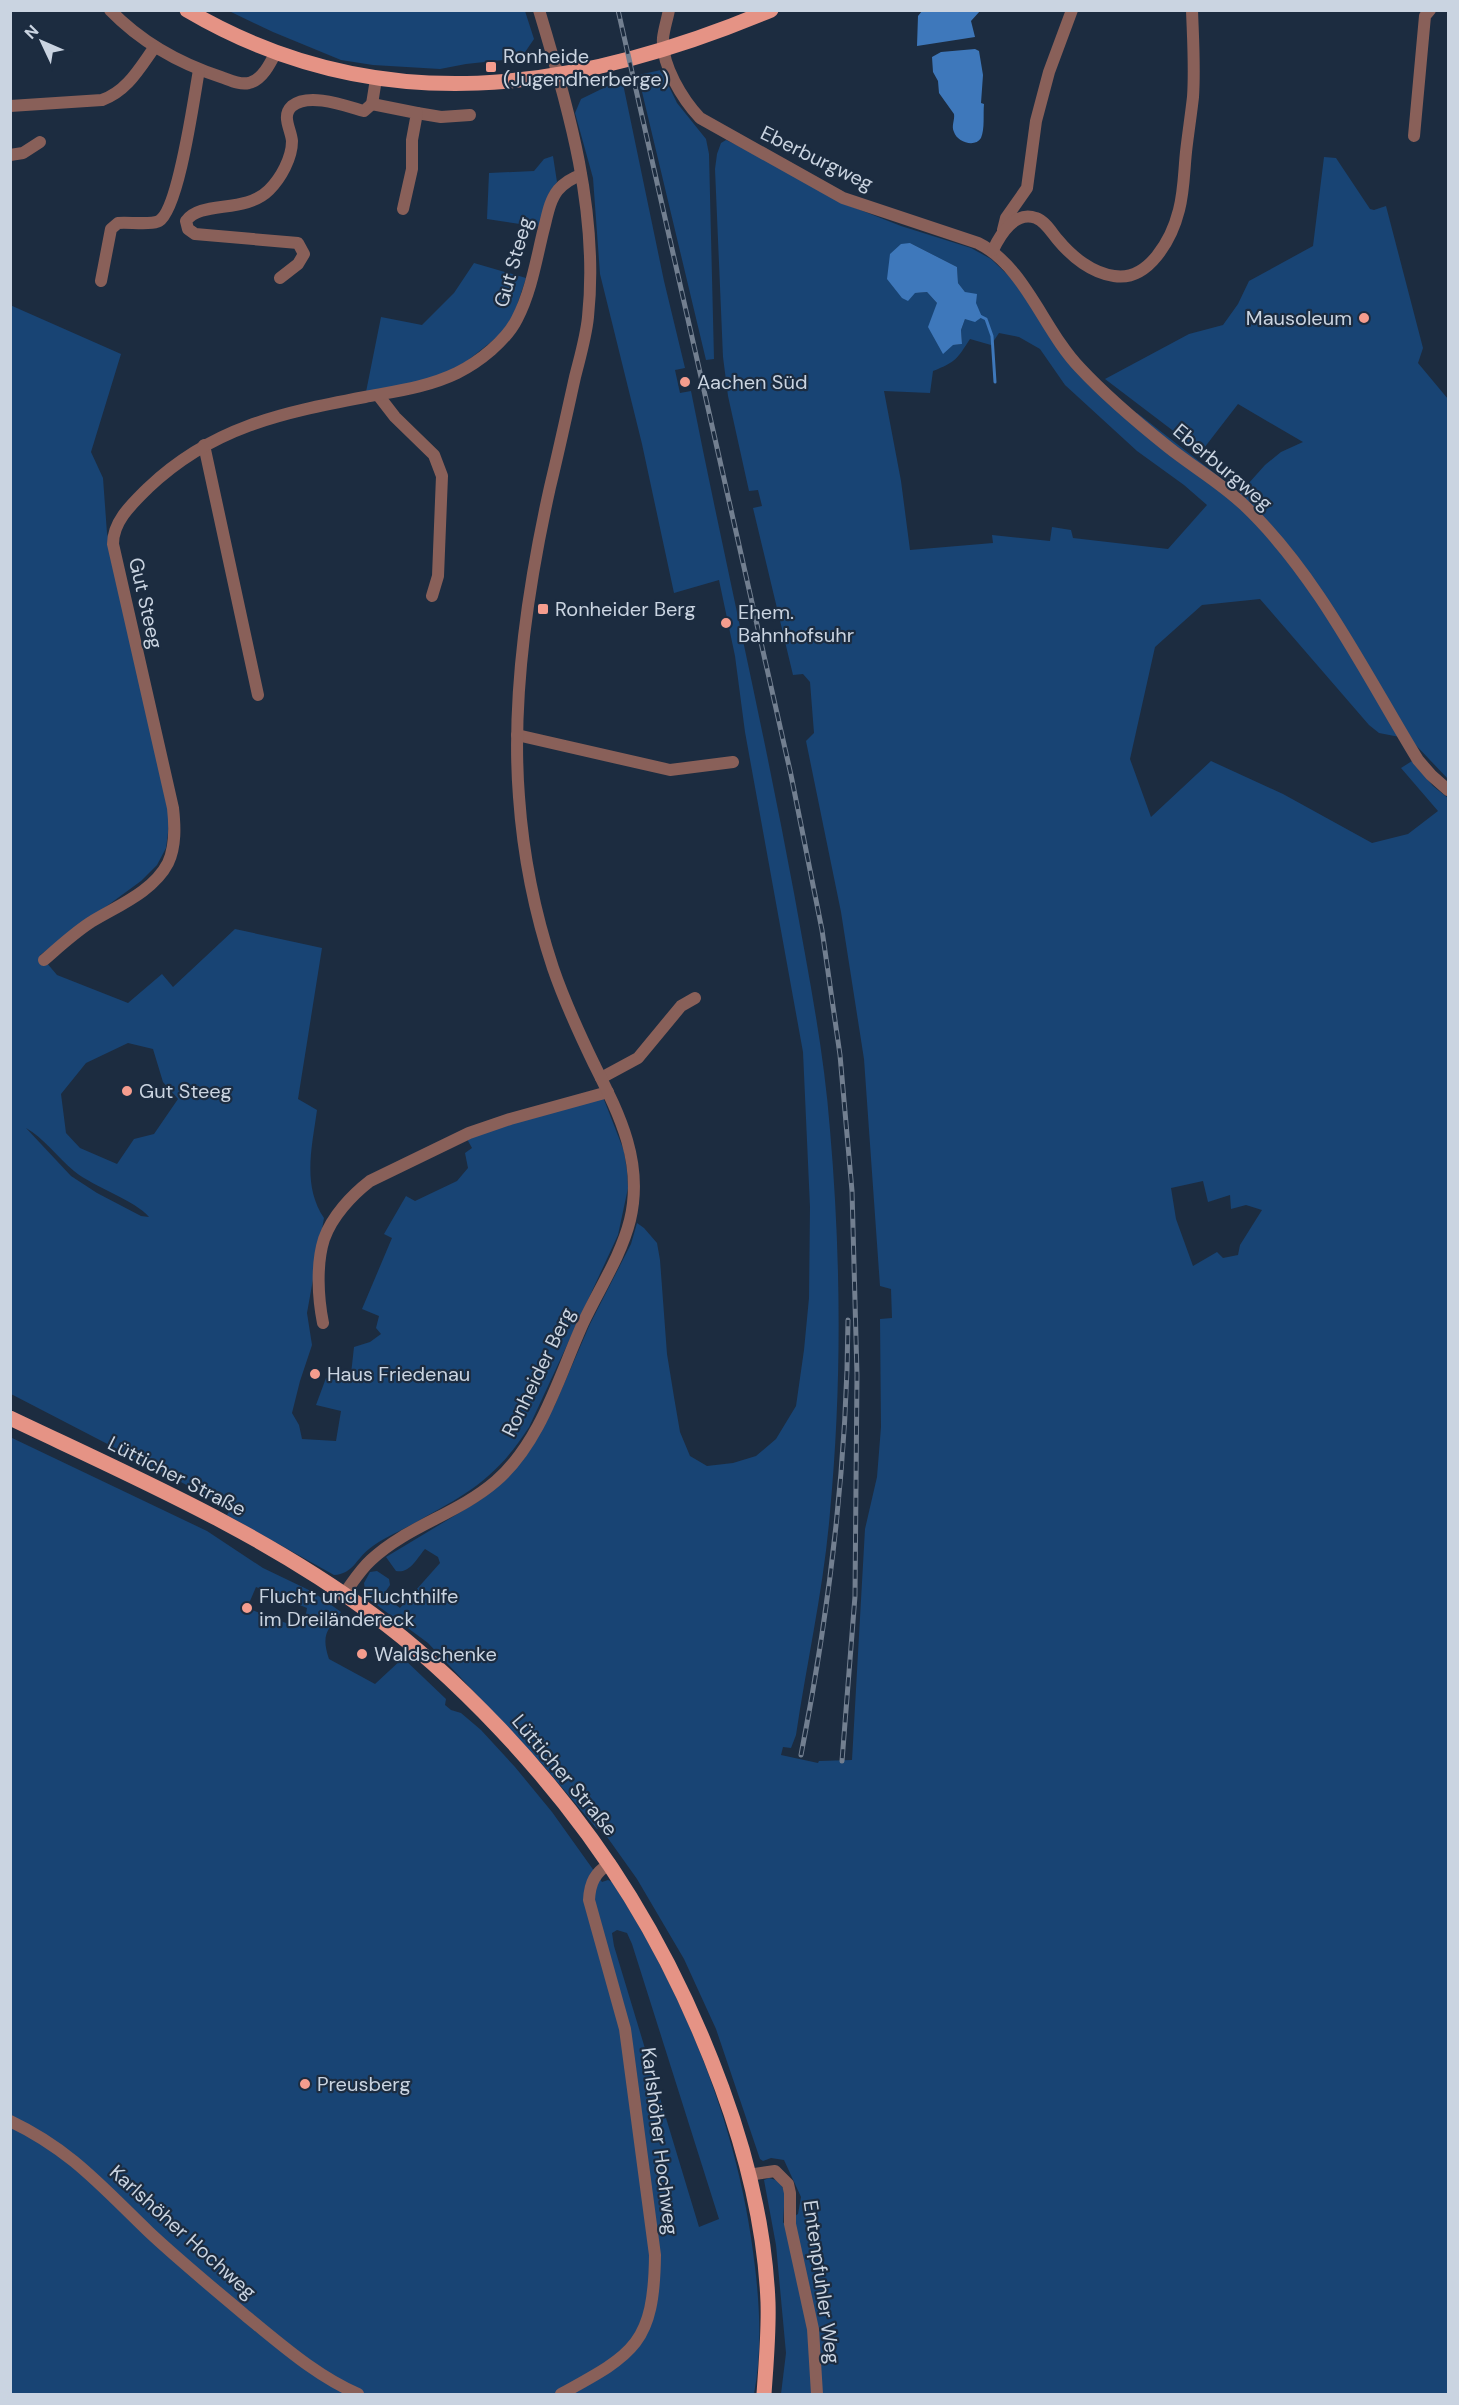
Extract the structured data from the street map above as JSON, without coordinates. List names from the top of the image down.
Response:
{
  "streets": {
    "main road": ["Lütticher Straße"],
    "street": [
      "Eberburgweg",
      "Gut Steeg",
      "Ronheider Berg",
      "Karlshöher Hochweg",
      "Entenpfuhler Weg"
    ]
  },
  "crossings": [
    ["Gut Steeg", "Ronheider Berg"],
    ["Ronheider Berg", "Lütticher Straße"],
    ["Lütticher Straße", "Karlshöher Hochweg"],
    ["Lütticher Straße", "Entenpfuhler Weg"]
  ],
  "places": {
    "transit": ["Ronheide (Jugendherberge)", "Ronheider Berg"],
    "other": [
      "Mausoleum",
      "Aachen Süd",
      "Ehem. Bahnhofsuhr",
      "Gut Steeg",
      "Haus Friedenau",
      "Flucht und Fluchthilfe im Dreiländereck",
      "Waldschenke",
      "Preusberg"
    ]
  },
  "north": "top left"
}
